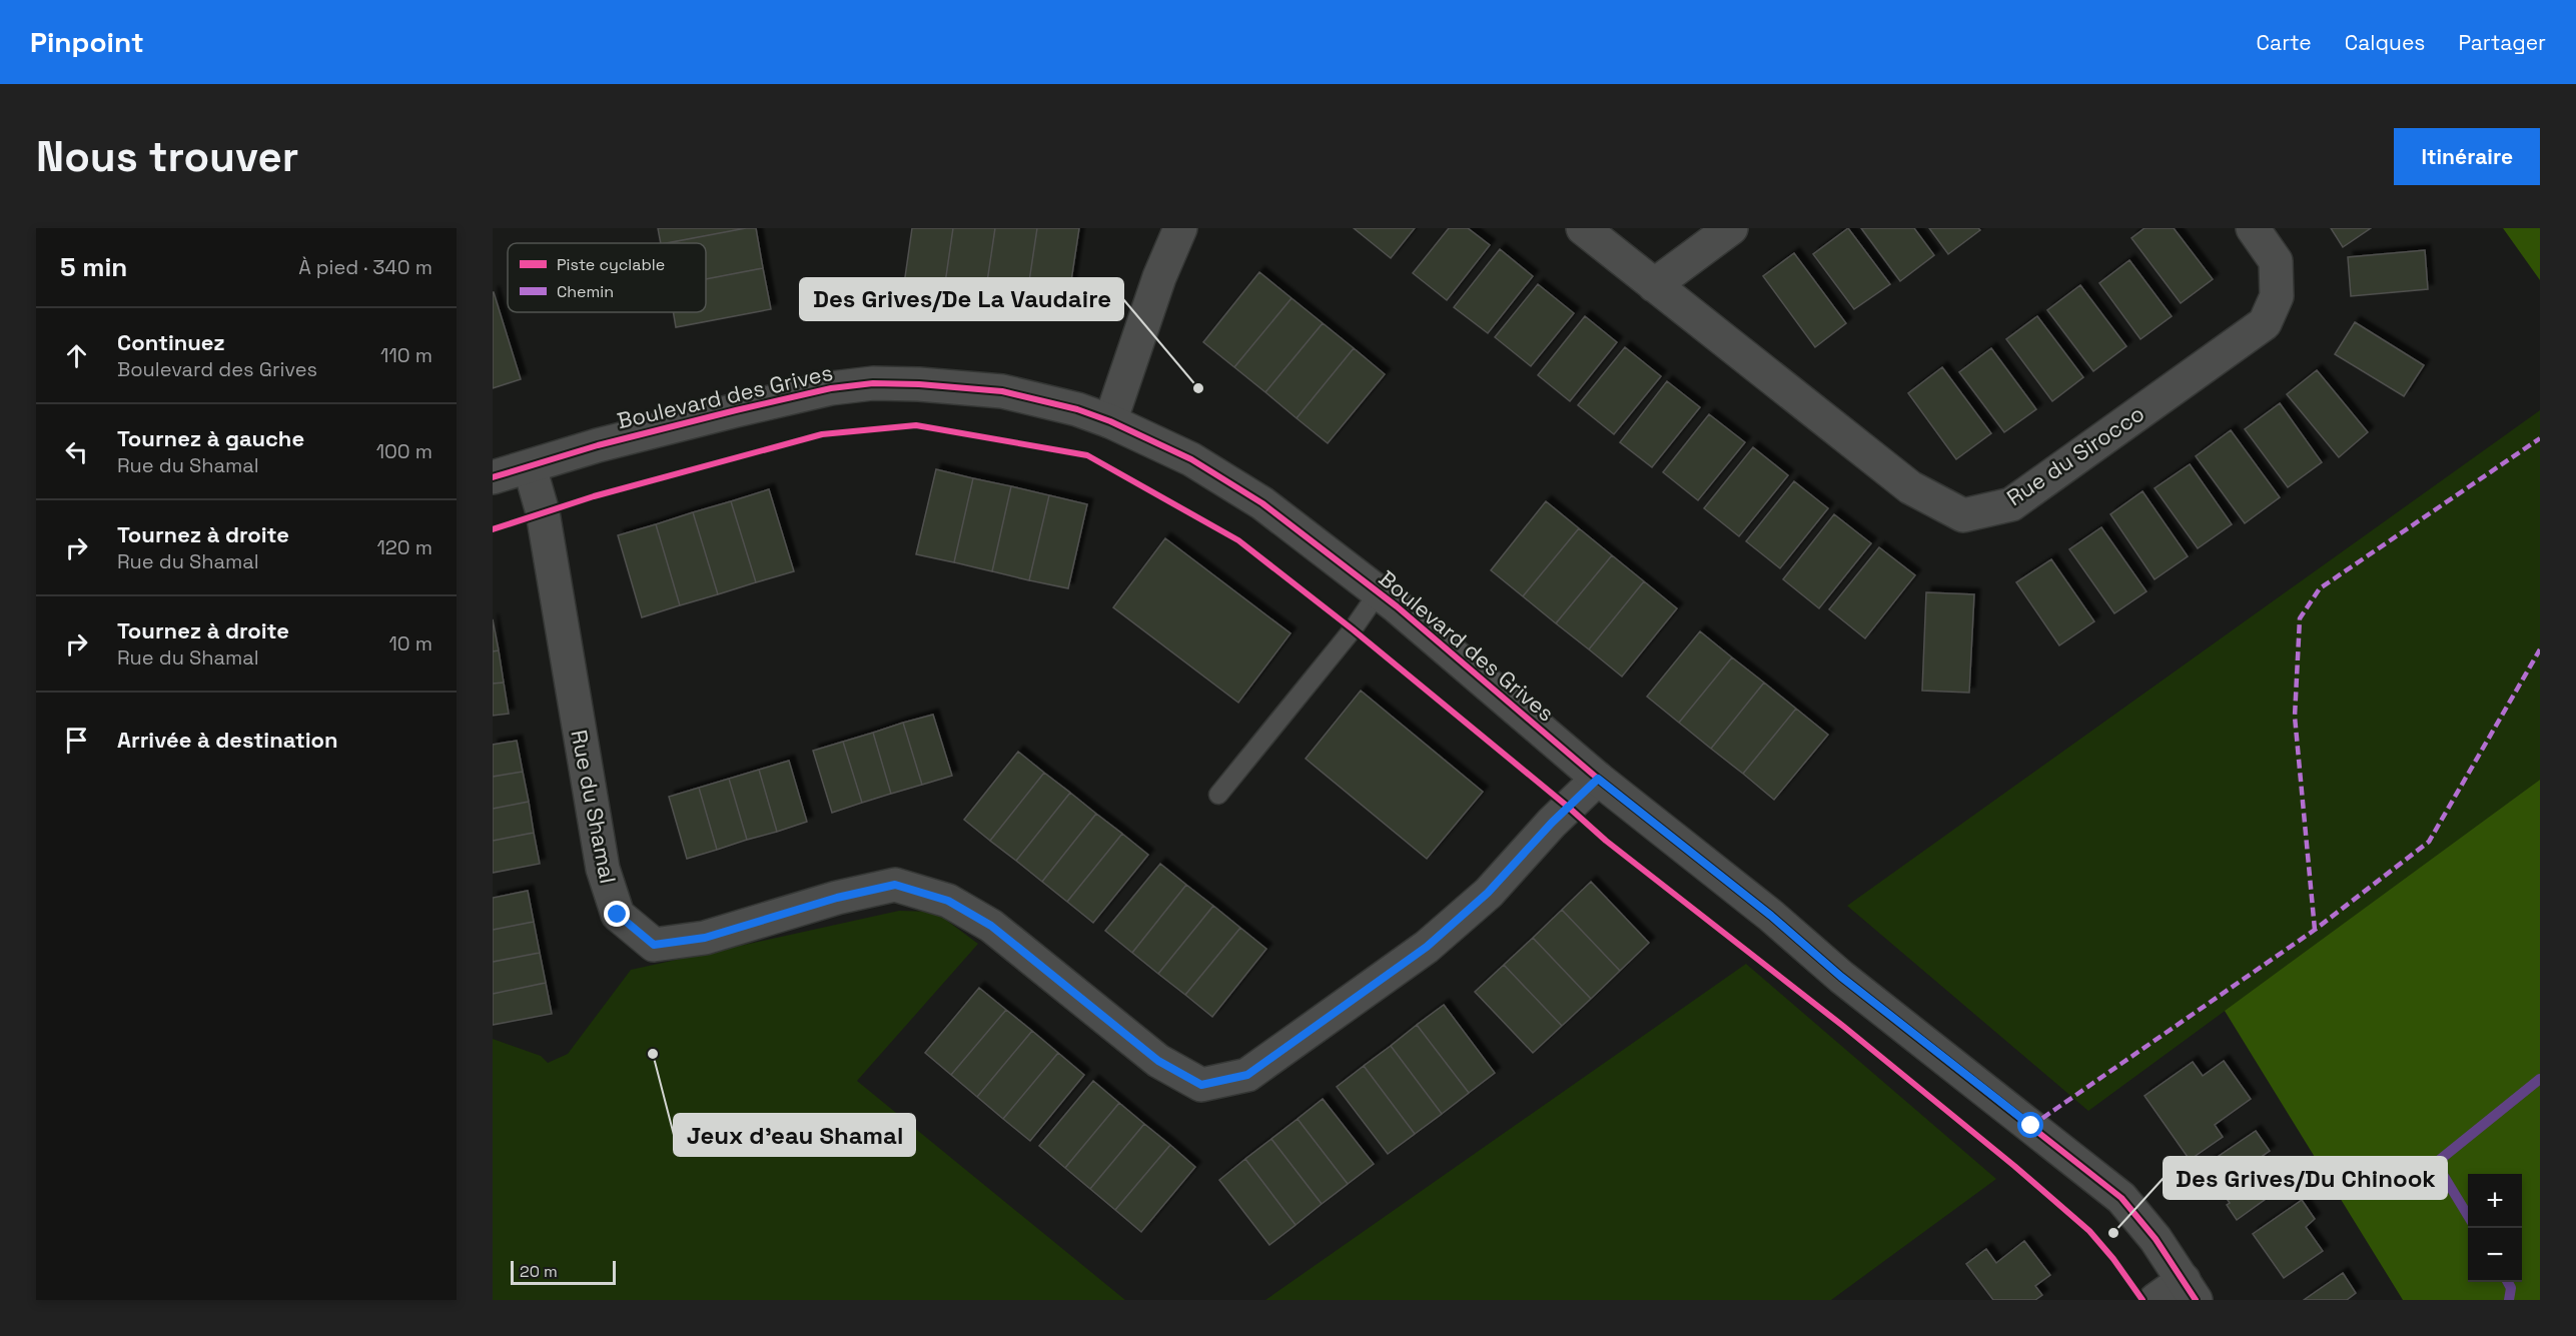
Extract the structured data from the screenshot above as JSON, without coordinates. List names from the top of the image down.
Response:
{
  "streets": {
    "street": ["Boulevard des Grives", "Rue du Sirocco", "Rue du Shamal"]
  },
  "crossings": [
    ["Boulevard des Grives", "Rue du Shamal"]
  ],
  "places": ["Des Grives/De La Vaudaire", "Jeux d'eau Shamal", "Des Grives/Du Chinook"],
  "legend": ["Piste cyclable", "Chemin"],
  "scale_bar": "20 m",
  "page": {
    "header": "Pinpoint",
    "nav": ["Carte", "Calques", "Partager"],
    "buttons": "Itinéraire",
    "title": "Nous trouver",
    "heading": ["5 min", "À pied · 340 m"],
    "list": [
      ["Continuez", "Boulevard des Grives", "110 m"],
      ["Tournez à gauche", "Rue du Shamal", "100 m"],
      ["Tournez à droite", "Rue du Shamal", "120 m"],
      ["Tournez à droite", "Rue du Shamal", "10 m"],
      "Arrivée à destination"
    ],
    "map_buttons": ["+", "−"],
    "scale": "20 m"
  }
}
